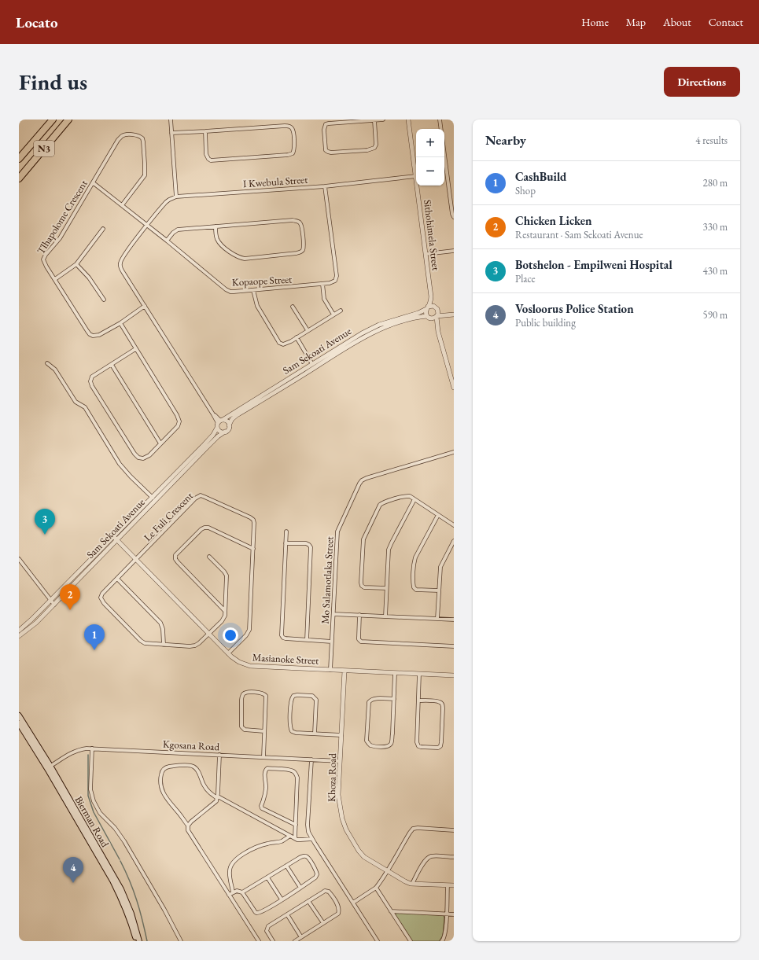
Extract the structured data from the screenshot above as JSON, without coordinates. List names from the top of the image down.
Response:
{
  "streets": {
    "highway": ["N3"],
    "main road": ["Bierman Road"],
    "street": [
      "I Kwebula Street",
      "Tlhapolome Crescent",
      "Sithohimela Street",
      "Kopaope Street",
      "Sam Sekoati Avenue",
      "Le Fuli Crescent",
      "Mo Salamotlaka Street",
      "Masianoke Street",
      "Kgosana Road",
      "Khoza Road"
    ]
  },
  "crossings": [
    ["I Kwebula Street", "Sithohimela Street"],
    ["I Kwebula Street", "Kopaope Street"],
    ["Tlhapolome Crescent", "Kopaope Street"],
    ["Sithohimela Street", "Sam Sekoati Avenue"],
    ["Sam Sekoati Avenue", "Masianoke Street"],
    ["Le Fuli Crescent", "Masianoke Street"],
    ["Mo Salamotlaka Street", "Masianoke Street"],
    ["Masianoke Street", "Khoza Road"],
    ["Kgosana Road", "Khoza Road"],
    ["Kgosana Road", "Bierman Road"]
  ],
  "page": {
    "header": "Locato",
    "nav": [
      "Home",
      "Map",
      "About",
      "Contact"
    ],
    "buttons": "Directions",
    "title": "Find us",
    "heading": ["Nearby", "4 results"],
    "map_buttons": ["+", "−"],
    "list": [
      {
        "mark": "1",
        "name": "CashBuild",
        "note": "Shop",
        "value": "280 m"
      },
      {
        "mark": "2",
        "name": "Chicken Licken",
        "note": "Restaurant · Sam Sekoati Avenue",
        "value": "330 m"
      },
      {
        "mark": "3",
        "name": "Botshelon - Empilweni Hospital",
        "note": "Place",
        "value": "430 m"
      },
      {
        "mark": "4",
        "name": "Vosloorus Police Station",
        "note": "Public building",
        "value": "590 m"
      }
    ],
    "pins": [
      "3",
      "2",
      "1",
      "4"
    ]
  }
}
